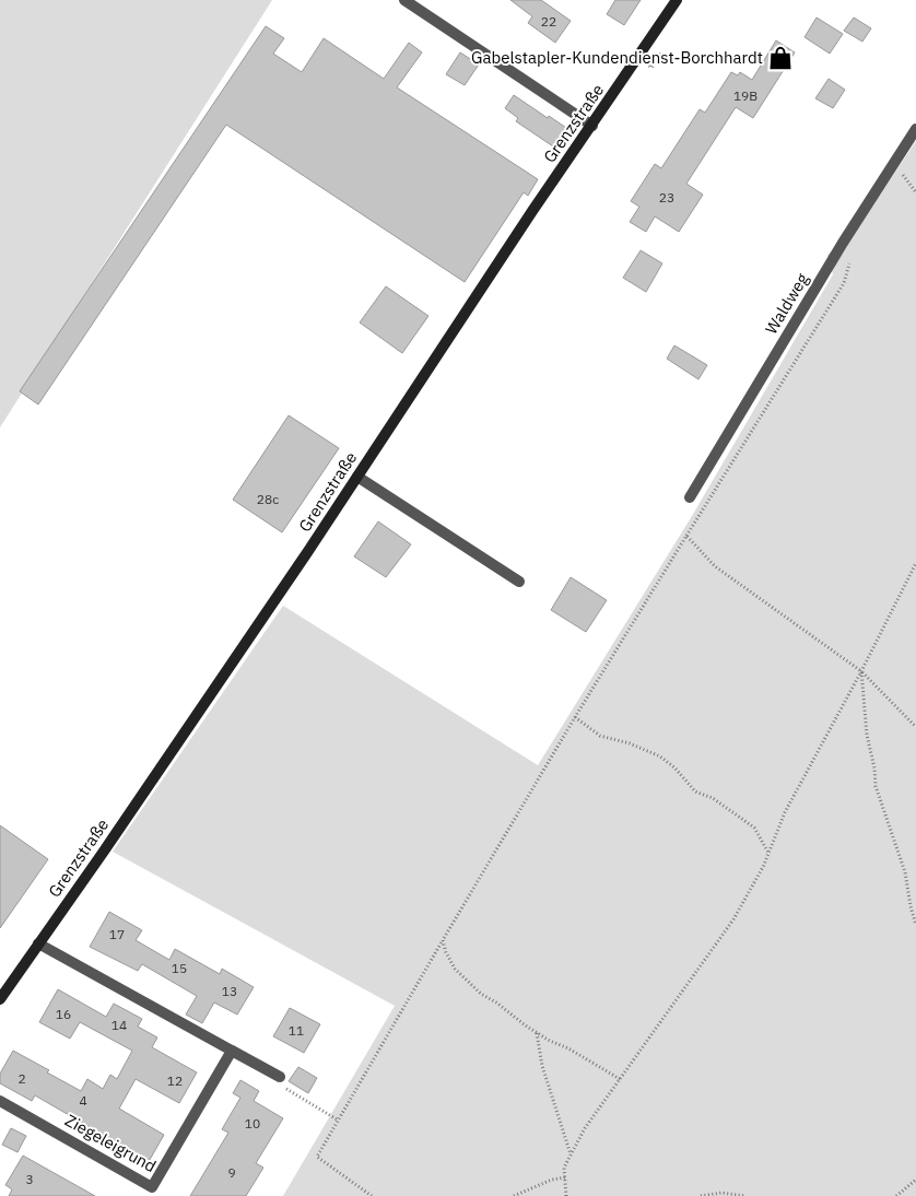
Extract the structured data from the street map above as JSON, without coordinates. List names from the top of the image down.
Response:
{
  "streets": {
    "street": ["Grenzstraße", "Waldweg", "Ziegeleigrund"]
  },
  "places": {
    "shop": ["Gabelstapler-Kundendienst-Borchhardt"]
  },
  "house_numbers": [
    "22",
    "19B",
    "23",
    "28c",
    "17",
    "15",
    "13",
    "16",
    "14",
    "11",
    "2",
    "12",
    "4",
    "10",
    "9",
    "3"
  ]
}
